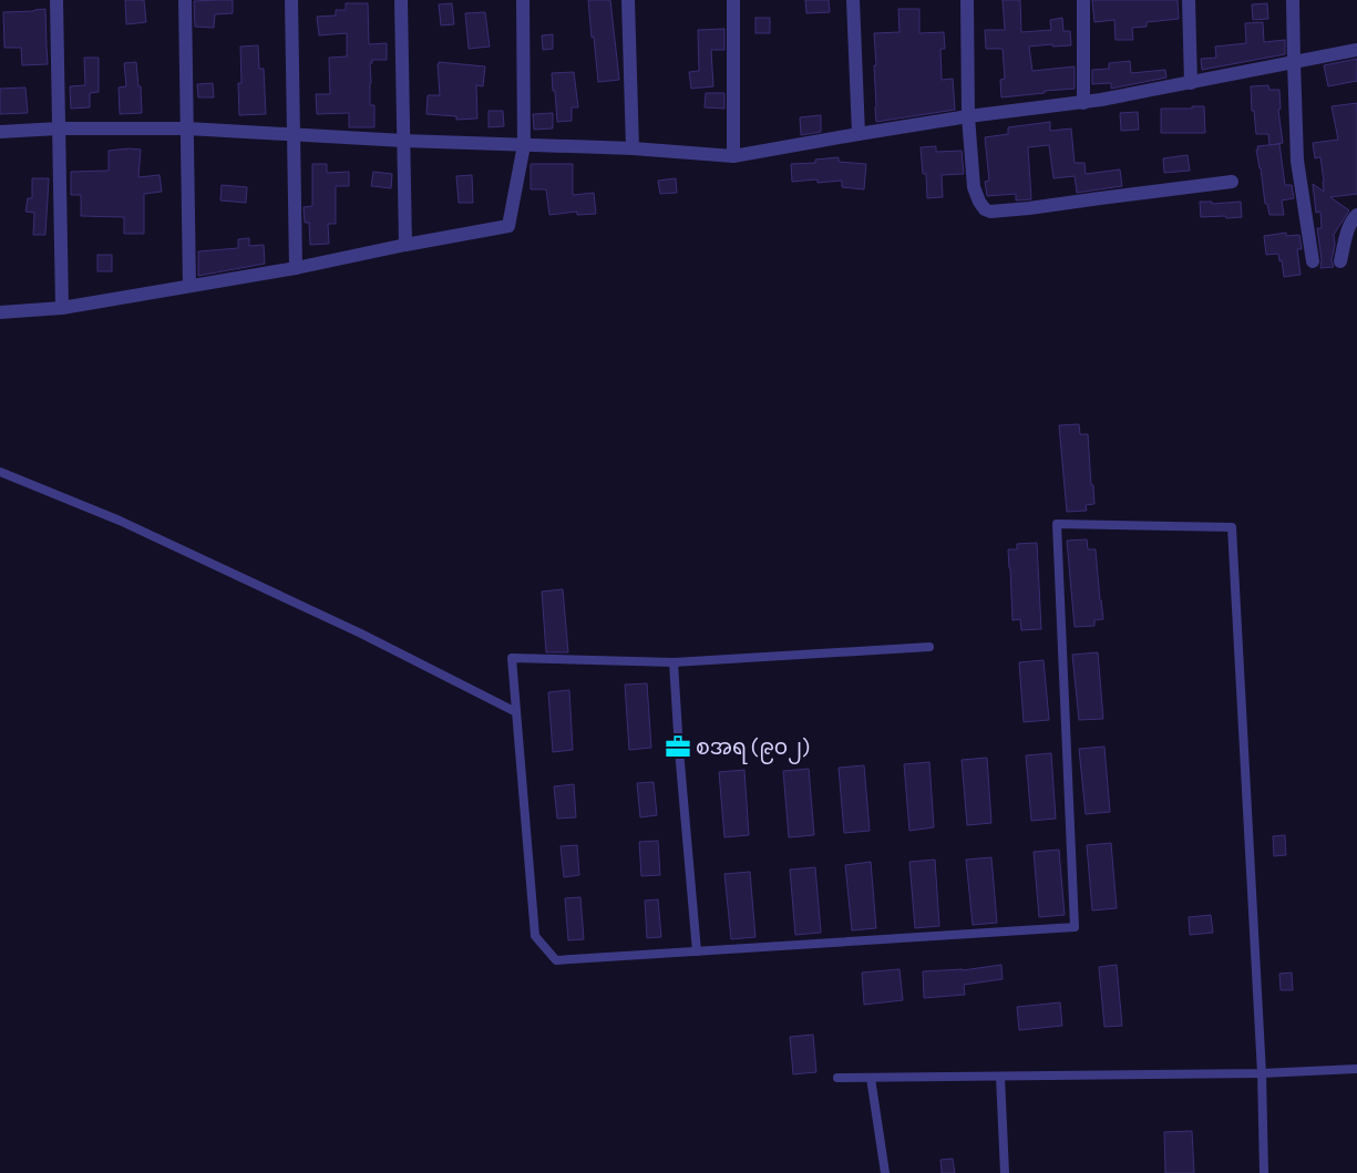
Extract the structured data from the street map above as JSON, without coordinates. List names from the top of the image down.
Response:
{
  "places": {
    "office": ["စအရ (၉၀၂)"]
  }
}
